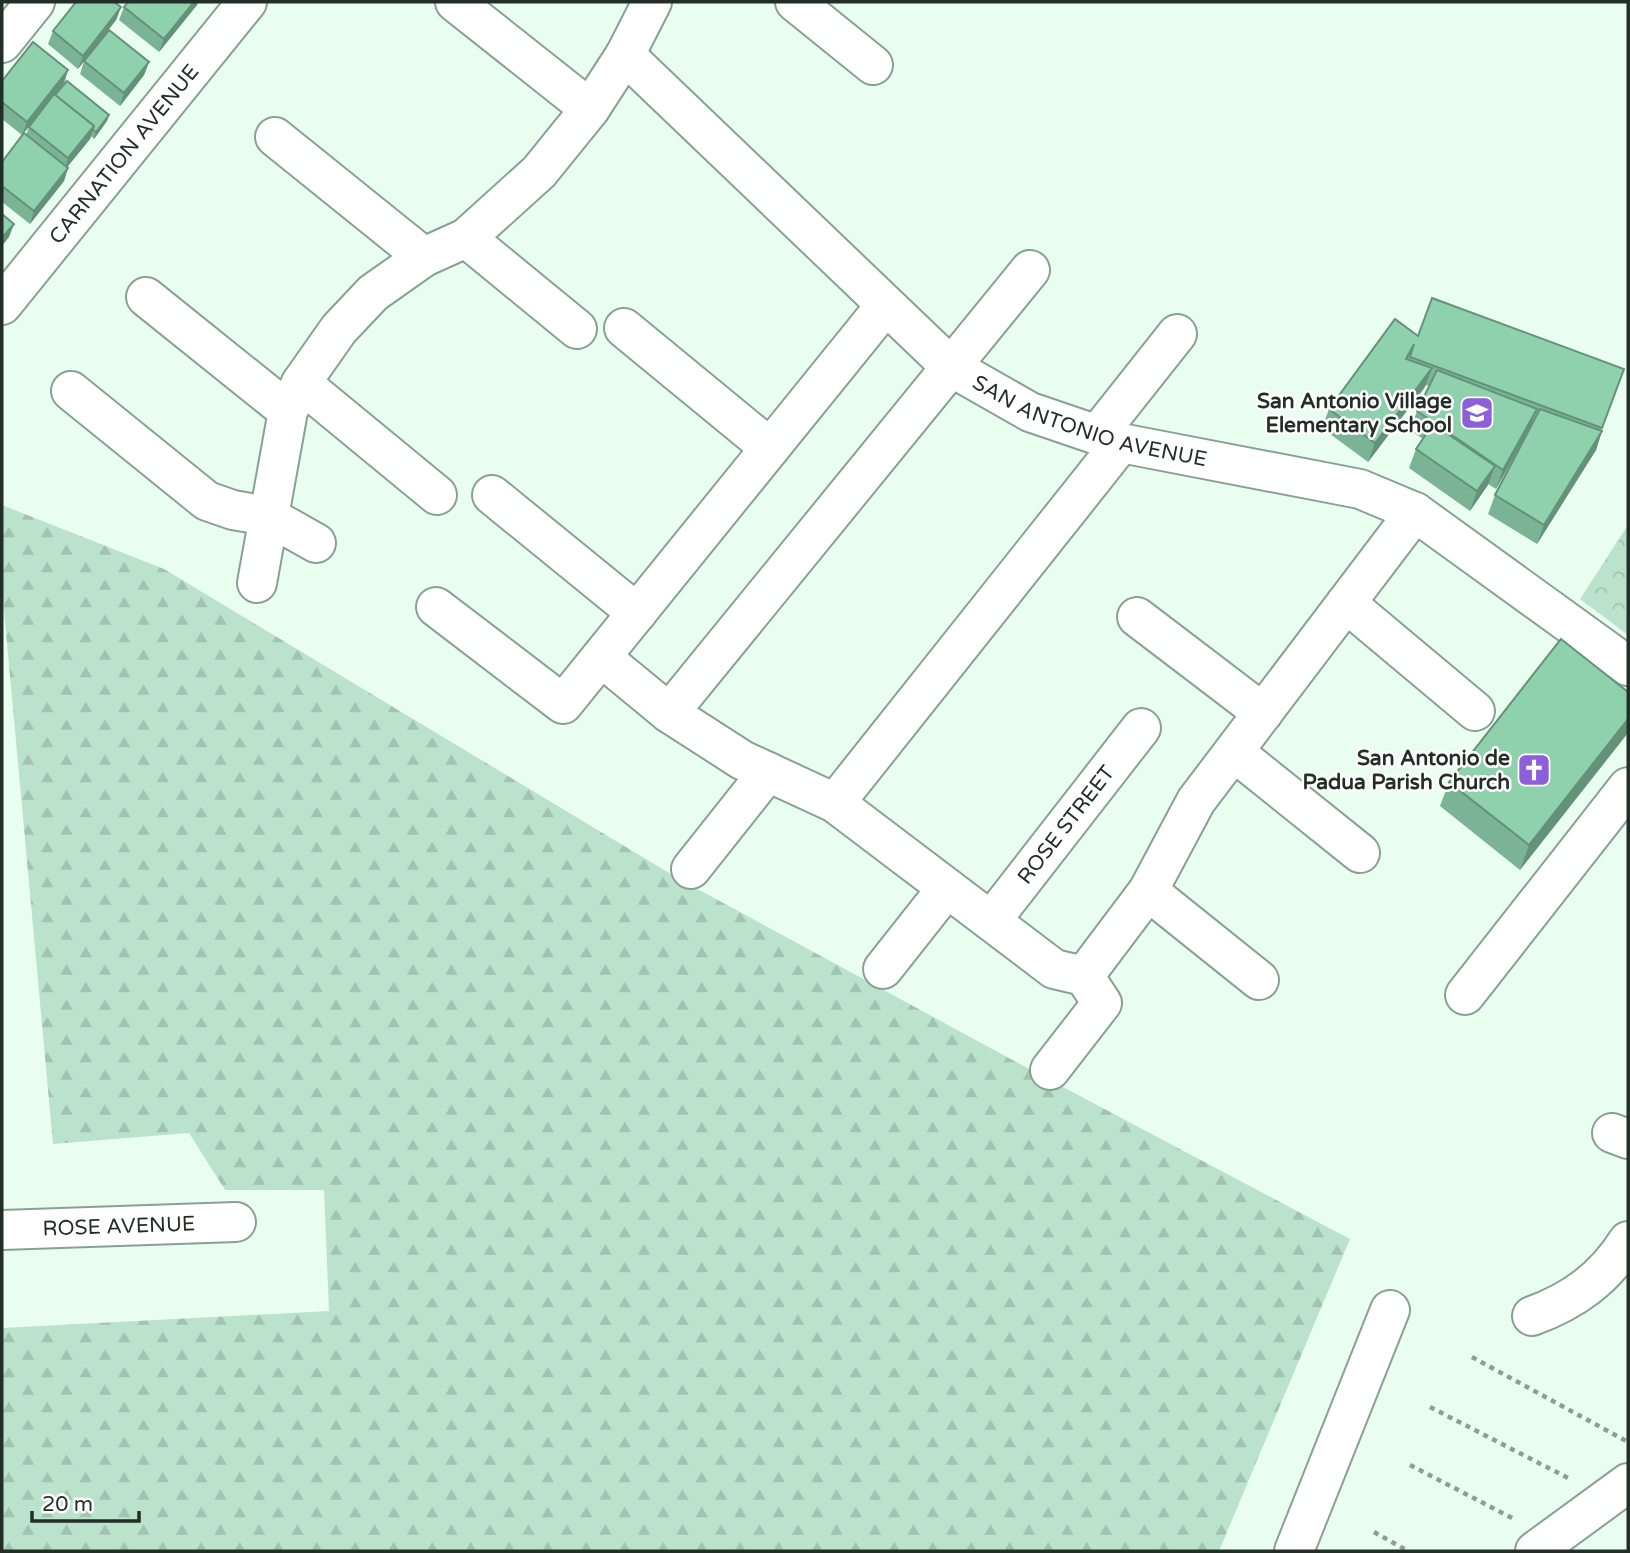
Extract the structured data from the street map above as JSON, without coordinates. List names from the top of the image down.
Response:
{
  "streets": {
    "street": [
      "CARNATION AVENUE",
      "SAN ANTONIO AVENUE",
      "ROSE STREET",
      "ROSE AVENUE"
    ]
  },
  "places": {
    "school or university": ["San Antonio Village Elementary School"],
    "church": ["San Antonio de Padua Parish Church"]
  },
  "scale_bar": "20 m"
}
